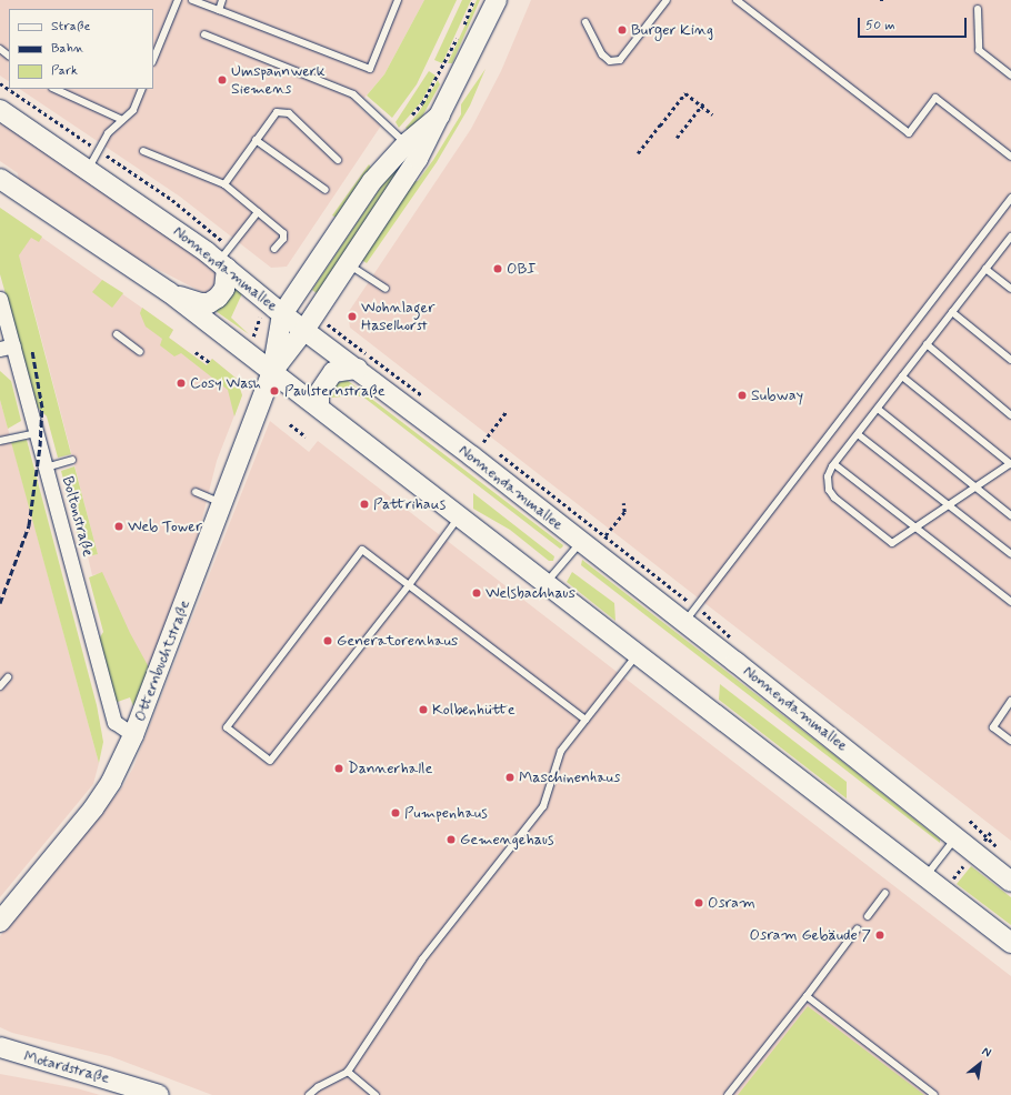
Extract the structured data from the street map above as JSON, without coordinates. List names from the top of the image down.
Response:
{
  "streets": {
    "main road": ["Nonnendammallee", "Otternbuchtstraße", "Motardstraße"],
    "street": ["Boltonstraße"]
  },
  "crossings": [
    ["Boltonstraße", "Otternbuchtstraße"]
  ],
  "places": [
    "Burger King",
    "Umspannwerk Siemens",
    "OBI",
    "Wohnlager Haselhorst",
    "Cosy Wash",
    "Paulsternstraße",
    "Subway",
    "Pattrihaus",
    "Web Tower",
    "Welsbachhaus",
    "Generatorenhaus",
    "Kolbenhütte",
    "Dannerhalle",
    "Maschinenhaus",
    "Pumpenhaus",
    "Gemengehaus",
    "Osram",
    "Osram Gebäude 7"
  ],
  "legend": ["Straße", "Bahn", "Park"],
  "scale_bar": "50 m",
  "north": "top right"
}
